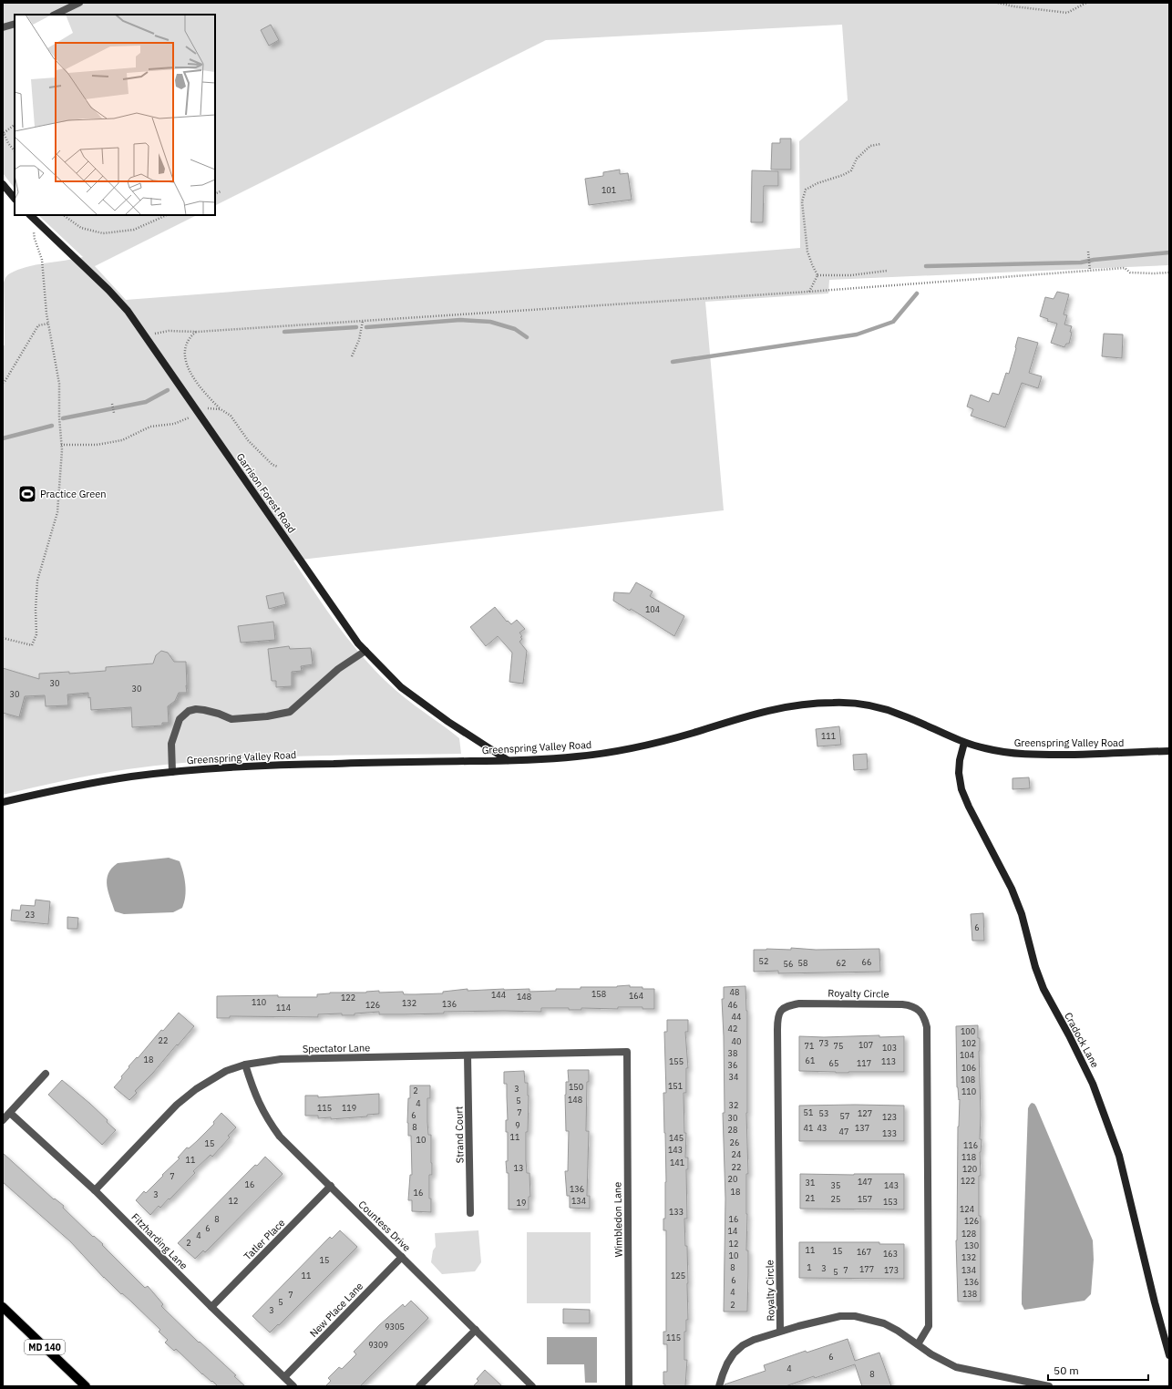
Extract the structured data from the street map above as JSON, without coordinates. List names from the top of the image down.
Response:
{
  "streets": {
    "main road": [
      "Garrison Forest Road",
      "Greenspring Valley Road",
      "Cradock Lane",
      "MD 140"
    ],
    "street": [
      "Royalty Circle",
      "Spectator Lane",
      "Strand Court",
      "Wimbledon Lane",
      "Countess Drive",
      "Tatler Place",
      "Fitzharding Lane",
      "New Place Lane"
    ]
  },
  "crossings": [
    ["Garrison Forest Road", "Greenspring Valley Road"],
    ["Greenspring Valley Road", "Cradock Lane"],
    ["Spectator Lane", "Strand Court"],
    ["Spectator Lane", "Wimbledon Lane"],
    ["Spectator Lane", "Countess Drive"],
    ["Spectator Lane", "Fitzharding Lane"],
    ["Countess Drive", "Tatler Place"],
    ["Countess Drive", "New Place Lane"],
    ["Tatler Place", "Fitzharding Lane"],
    ["Fitzharding Lane", "New Place Lane"]
  ],
  "places": {
    "sports": ["Practice Green"]
  },
  "house_numbers": [
    "101",
    "104",
    "30",
    "30",
    "30",
    "111",
    "23",
    "6",
    "52",
    "66",
    "58",
    "62",
    "56",
    "48",
    "158",
    "144",
    "164",
    "148",
    "122",
    "110",
    "132",
    "136",
    "126",
    "46",
    "114",
    "44",
    "42",
    "100",
    "22",
    "40",
    "73",
    "102",
    "107",
    "71",
    "75",
    "103",
    "38",
    "104",
    "18",
    "61",
    "155",
    "113",
    "65",
    "117",
    "36",
    "106",
    "34",
    "108",
    "151",
    "150",
    "3",
    "2",
    "110",
    "148",
    "5",
    "4",
    "32",
    "115",
    "119",
    "7",
    "51",
    "53",
    "127",
    "6",
    "57",
    "123",
    "30",
    "9",
    "8",
    "41",
    "43",
    "137",
    "28",
    "47",
    "133",
    "11",
    "145",
    "10",
    "26",
    "15",
    "116",
    "143",
    "24",
    "118",
    "11",
    "141",
    "22",
    "13",
    "120",
    "7",
    "20",
    "122",
    "147",
    "31",
    "16",
    "35",
    "143",
    "136",
    "18",
    "16",
    "3",
    "21",
    "25",
    "157",
    "12",
    "134",
    "153",
    "19",
    "124",
    "133",
    "8",
    "16",
    "126",
    "6",
    "14",
    "128",
    "4",
    "2",
    "12",
    "130",
    "11",
    "15",
    "167",
    "163",
    "10",
    "132",
    "15",
    "8",
    "1",
    "3",
    "177",
    "7",
    "173",
    "134",
    "5",
    "11",
    "125",
    "6",
    "136",
    "4",
    "138",
    "7",
    "5",
    "2",
    "3",
    "9305",
    "115",
    "9309",
    "6",
    "4",
    "8"
  ],
  "scale_bar": "50 m"
}
